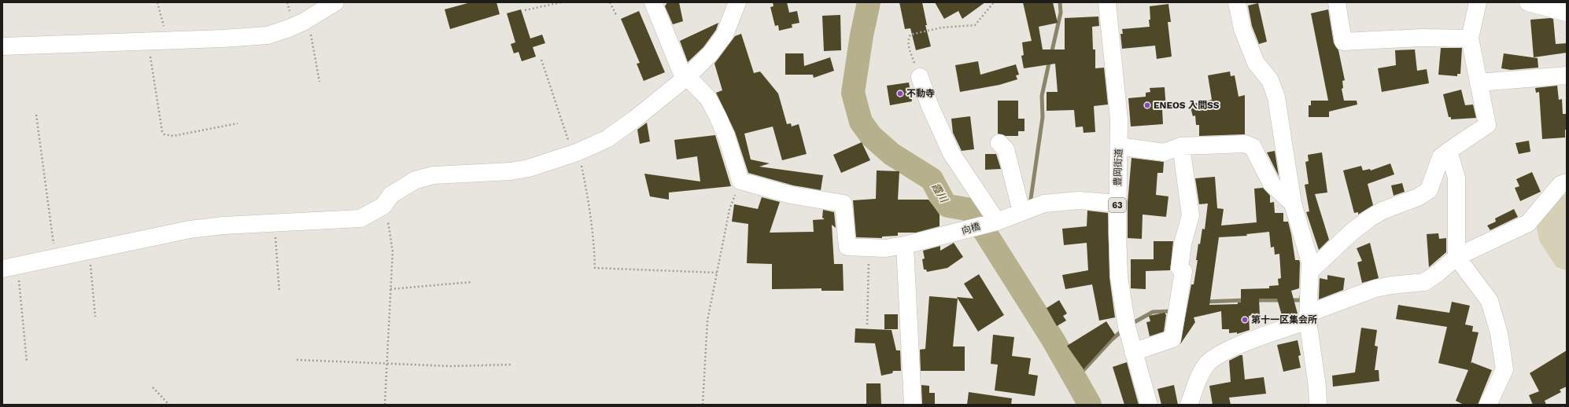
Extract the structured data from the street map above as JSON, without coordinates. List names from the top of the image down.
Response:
{
  "streets": {
    "street": ["豊岡街道", "63", "向橋"]
  },
  "crossings": [
    ["豊岡街道", "向橋"]
  ],
  "water": ["霞川"],
  "places": ["不動寺", "ENEOS 入間SS", "第十一区集会所"]
}
